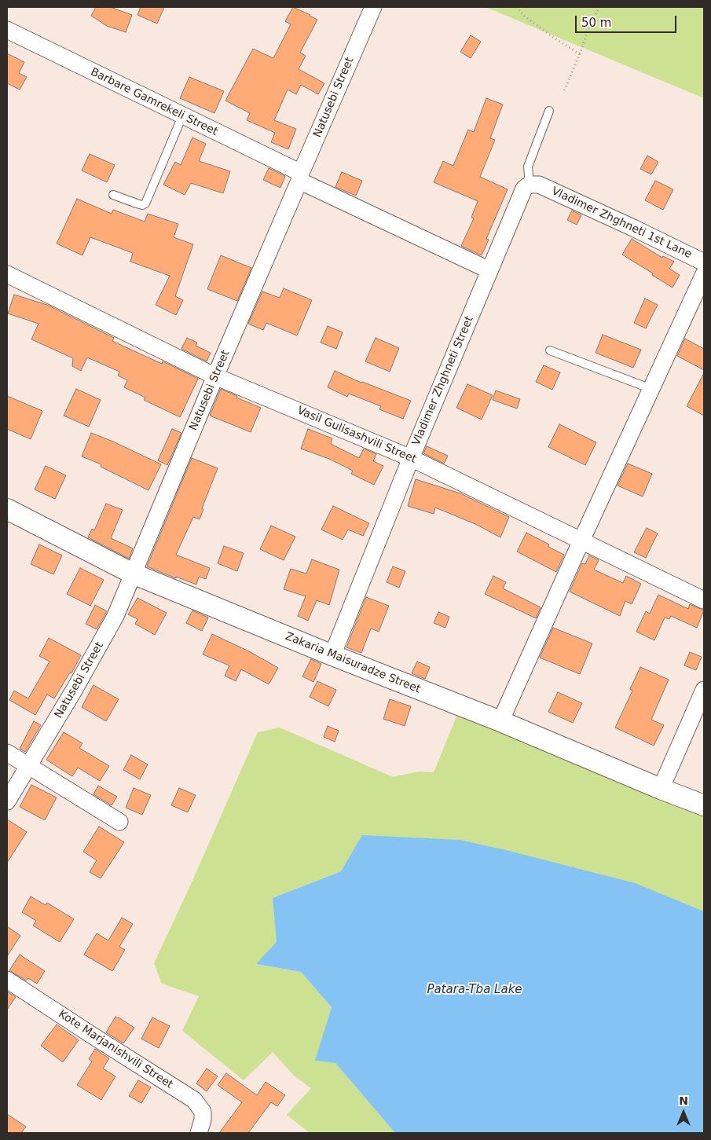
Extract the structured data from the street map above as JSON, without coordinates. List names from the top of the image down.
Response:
{
  "streets": {
    "street": [
      "Natusebi Street",
      "Barbare Gamrekeli Street",
      "Vladimer Zhghneti 1st Lane",
      "Vladimer Zhghneti Street",
      "Vasil Gulisashvili Street",
      "Zakaria Maisuradze Street",
      "Kote Marjanishvili Street"
    ]
  },
  "crossings": [
    ["Natusebi Street", "Barbare Gamrekeli Street"],
    ["Natusebi Street", "Vasil Gulisashvili Street"],
    ["Natusebi Street", "Zakaria Maisuradze Street"],
    ["Barbare Gamrekeli Street", "Vladimer Zhghneti Street"],
    ["Vladimer Zhghneti 1st Lane", "Vladimer Zhghneti Street"],
    ["Vladimer Zhghneti Street", "Vasil Gulisashvili Street"],
    ["Vladimer Zhghneti Street", "Zakaria Maisuradze Street"]
  ],
  "water": ["Patara-Tba Lake"],
  "scale_bar": "50 m",
  "north": "top"
}
